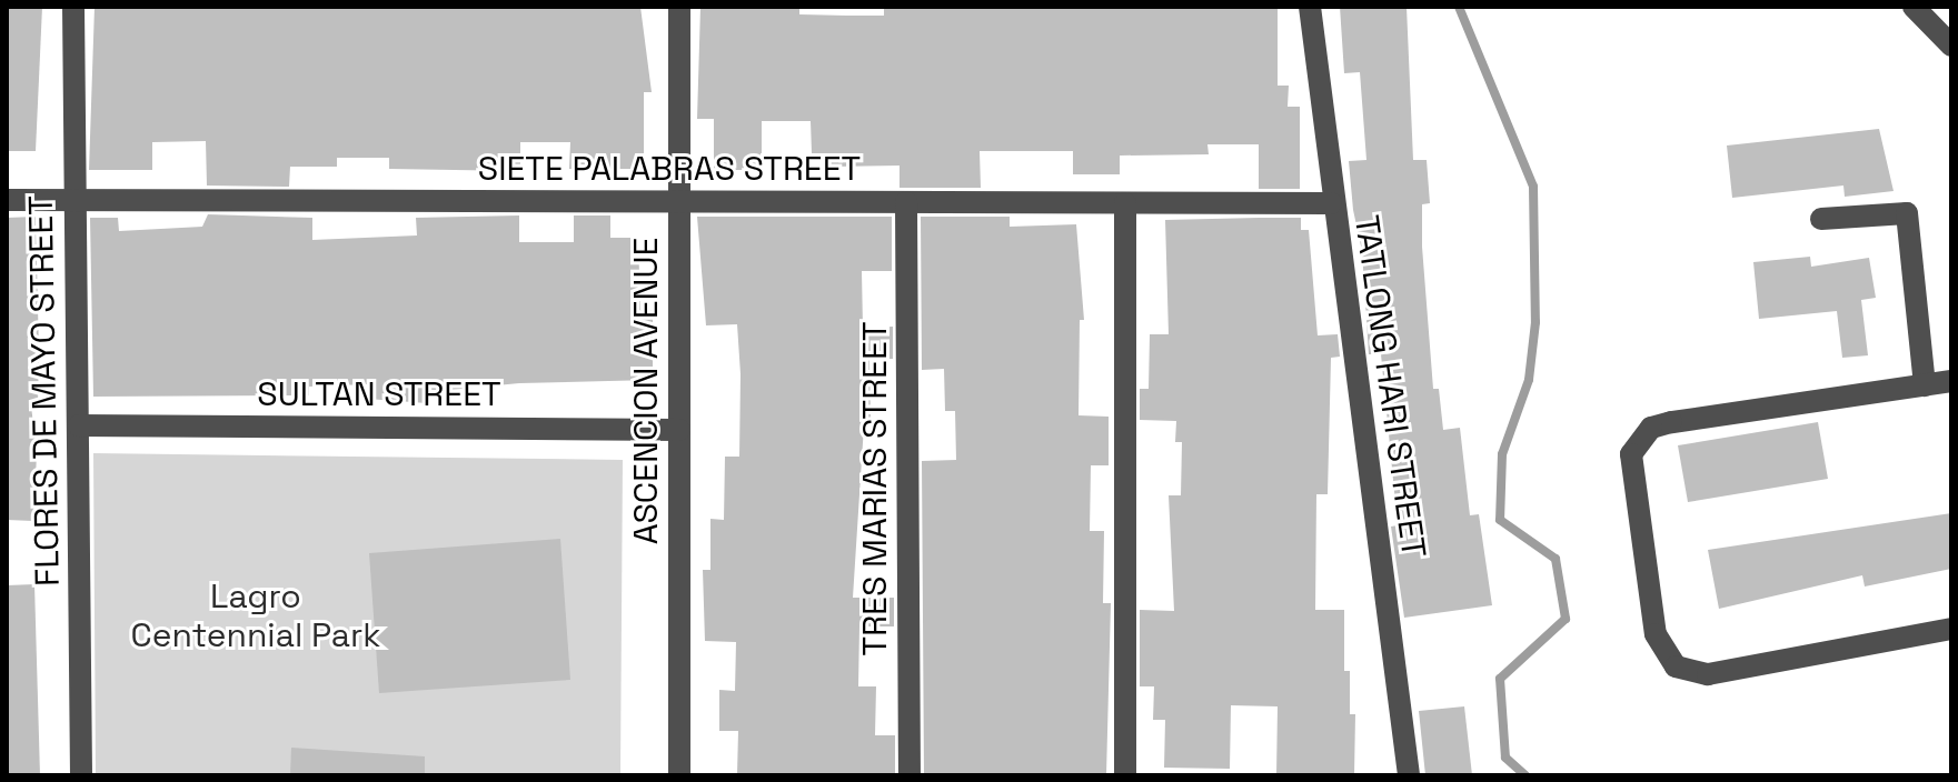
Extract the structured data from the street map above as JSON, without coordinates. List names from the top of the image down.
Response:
{
  "streets": {
    "street": [
      "SIETE PALABRAS STREET",
      "TATLONG HARI STREET",
      "FLORES DE MAYO STREET",
      "ASCENCION AVENUE",
      "SULTAN STREET",
      "TRES MARIAS STREET"
    ]
  },
  "crossings": [
    ["SIETE PALABRAS STREET", "TATLONG HARI STREET"],
    ["SIETE PALABRAS STREET", "FLORES DE MAYO STREET"],
    ["SIETE PALABRAS STREET", "ASCENCION AVENUE"],
    ["SIETE PALABRAS STREET", "TRES MARIAS STREET"],
    ["FLORES DE MAYO STREET", "SULTAN STREET"],
    ["ASCENCION AVENUE", "SULTAN STREET"]
  ],
  "parks": ["Lagro Centennial Park"]
}
